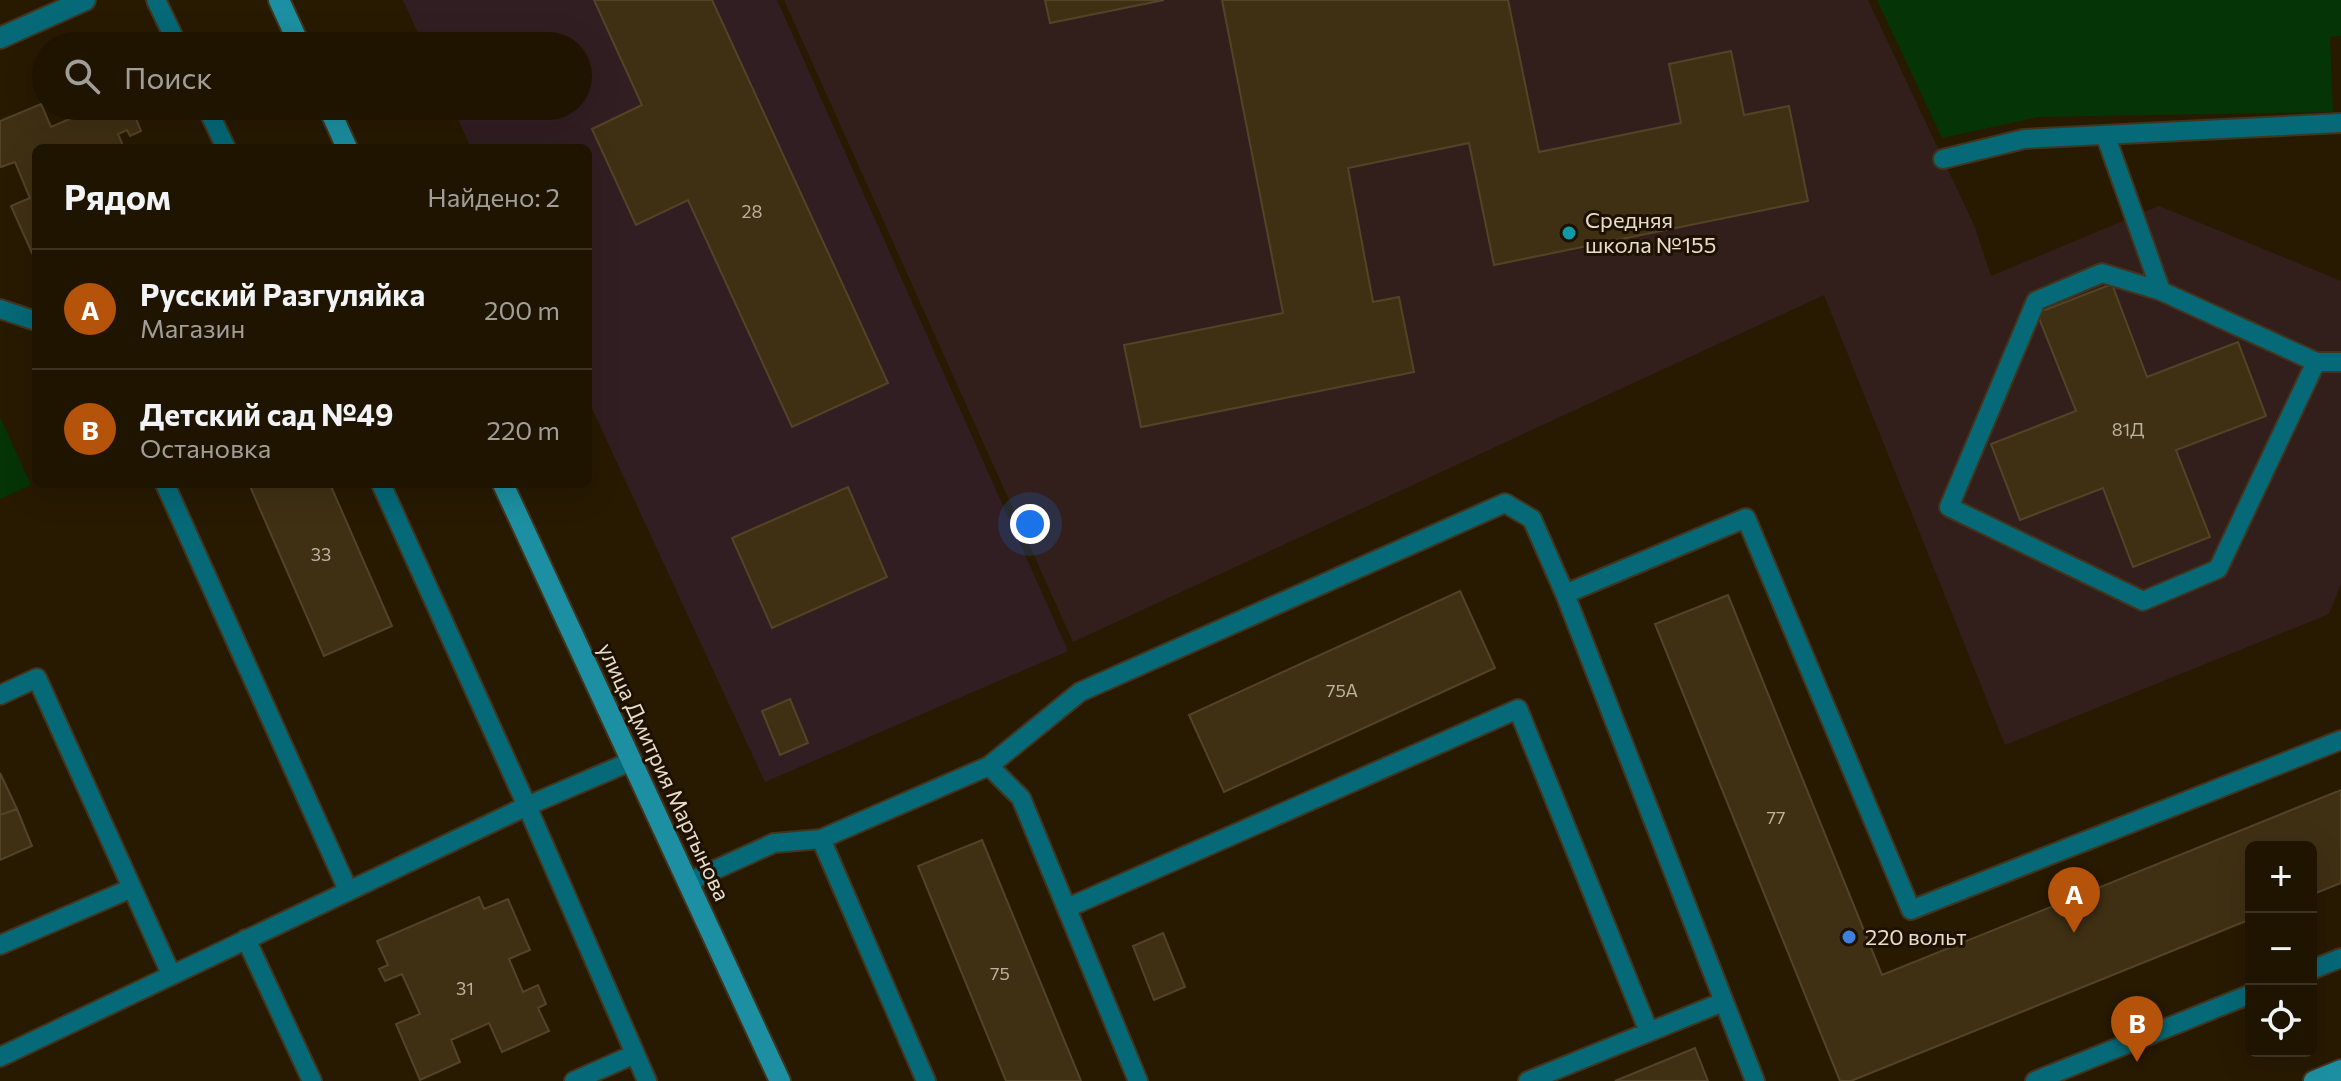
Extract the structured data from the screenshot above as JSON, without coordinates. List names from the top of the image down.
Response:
{
  "streets": {
    "street": ["улица Дмитрия Мартынова"]
  },
  "places": ["Средняя школа №155", "220 вольт"],
  "house_numbers": [
    "28",
    "81Д",
    "33",
    "75А",
    "77",
    "75",
    "31"
  ],
  "page": {
    "search": "Поиск",
    "heading": ["Рядом", "Найдено: 2"],
    "list": [
      {
        "mark": "A",
        "name": "Русский Разгуляйка",
        "note": "Магазин",
        "value": "200 m"
      },
      {
        "mark": "B",
        "name": "Детский сад №49",
        "note": "Остановка",
        "value": "220 m"
      }
    ],
    "map_buttons": ["+", "−"],
    "pins": ["A", "B"]
  }
}
